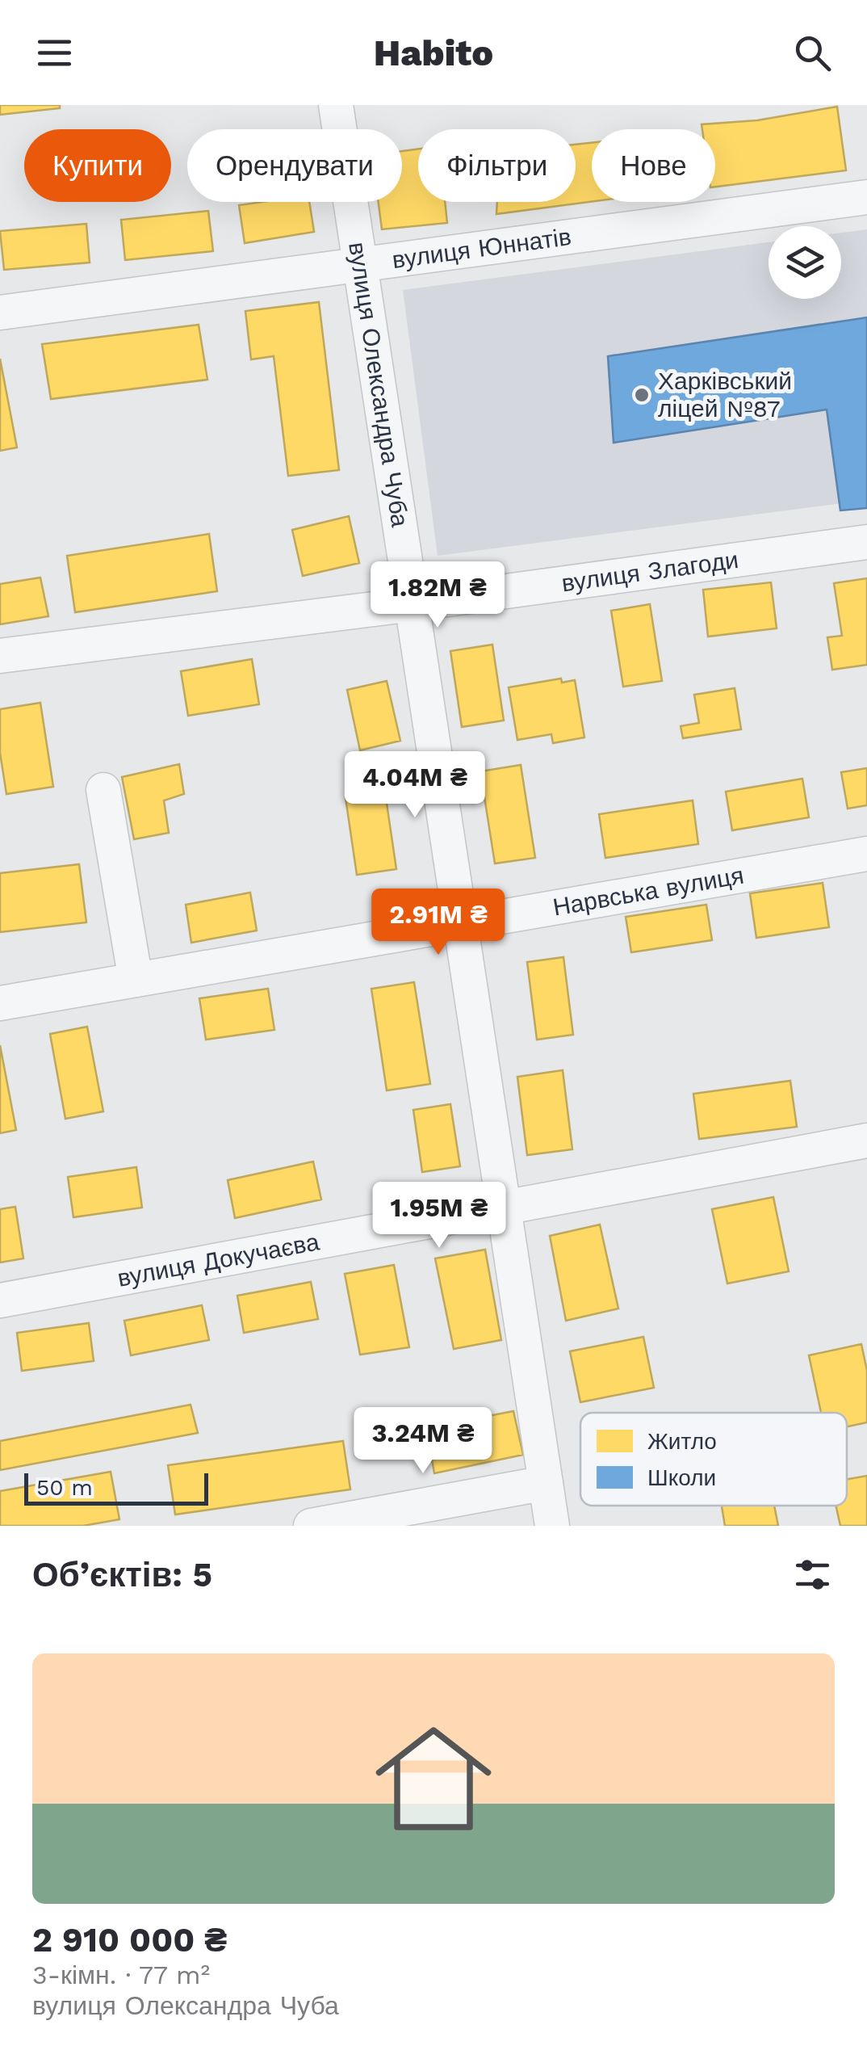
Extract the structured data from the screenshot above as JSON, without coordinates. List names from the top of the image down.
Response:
{
  "streets": {
    "street": [
      "вулиця Юннатів",
      "вулиця Олександра Чуба",
      "вулиця Злагоди",
      "Нарвська вулиця",
      "вулиця Докучаєва"
    ]
  },
  "crossings": [
    ["вулиця Юннатів", "вулиця Олександра Чуба"],
    ["вулиця Олександра Чуба", "вулиця Злагоди"],
    ["вулиця Олександра Чуба", "Нарвська вулиця"],
    ["вулиця Олександра Чуба", "вулиця Докучаєва"]
  ],
  "places": ["Харківський ліцей №87"],
  "legend": ["Житло", "Школи"],
  "scale_bar": "50 m",
  "page": {
    "header": "Habito",
    "chip": [
      "Купити",
      "Орендувати",
      "Фільтри",
      "Нове"
    ],
    "price": [
      "1.82M ₴",
      "4.04M ₴",
      "2.91M ₴",
      "1.95M ₴",
      "3.24M ₴"
    ],
    "scale": "50 m",
    "heading": "Об’єктів: 5",
    "list": [
      {
        "name": "2 910 000 ₴",
        "note": "3-кімн. · 77 m² · вулиця Олександра Чуба"
      }
    ]
  }
}
